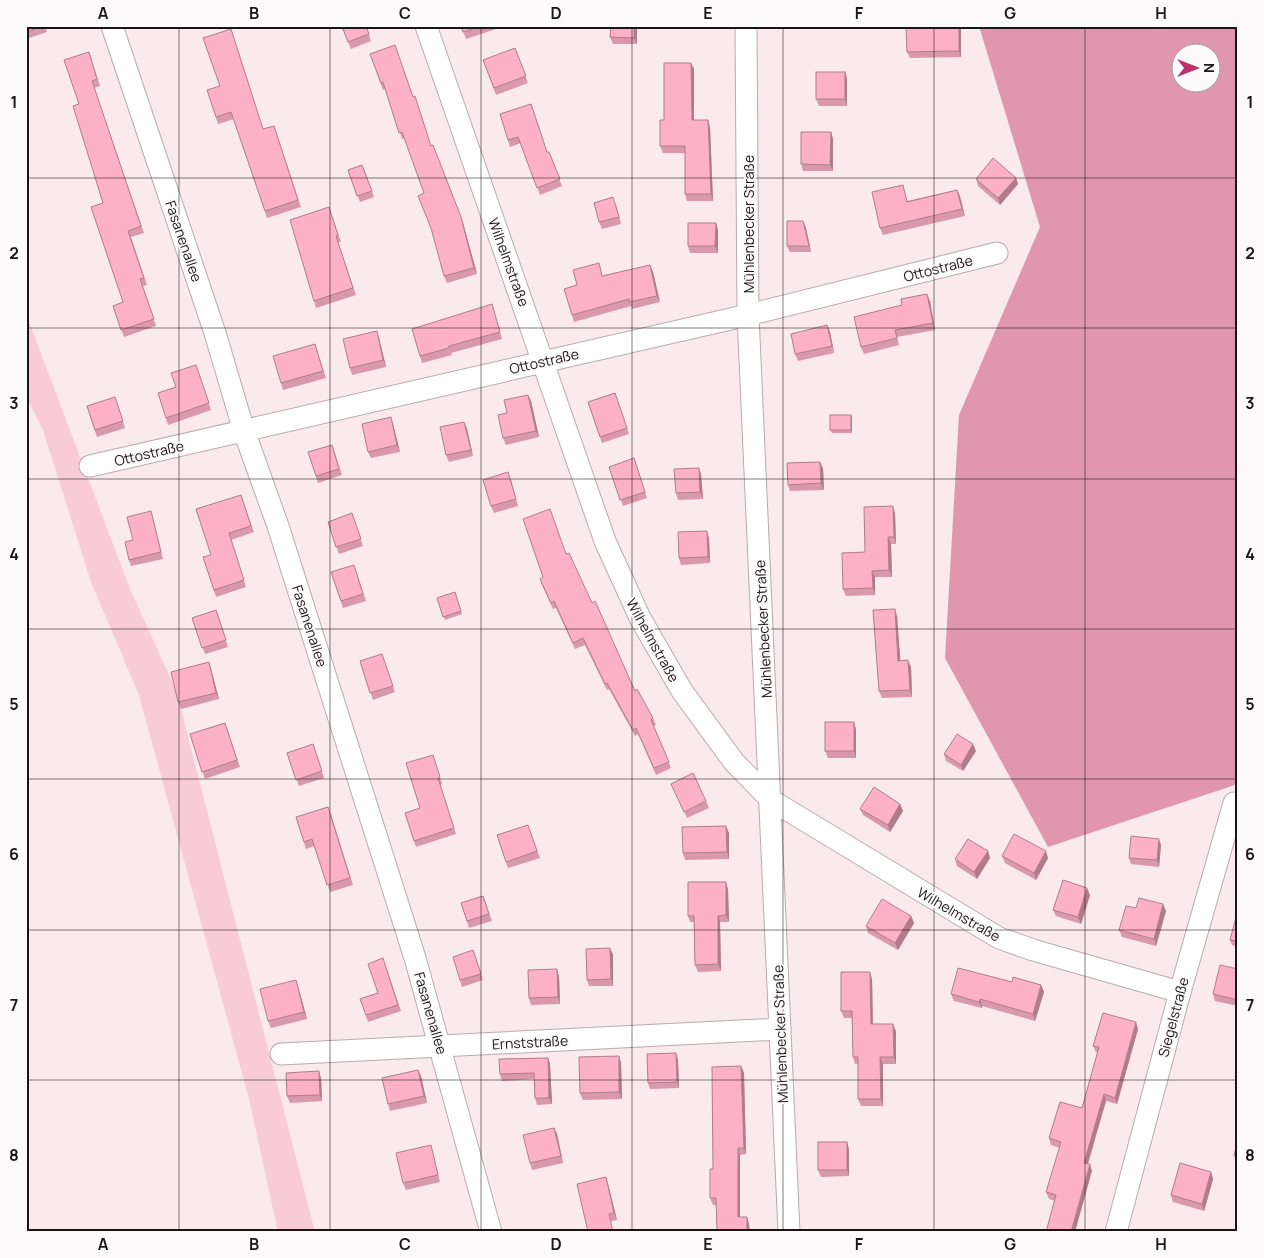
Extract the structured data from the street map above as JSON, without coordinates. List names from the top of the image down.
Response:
{
  "streets": {
    "street": [
      "Mühlenbecker Straße",
      "Fasanenallee",
      "Wilhelmstraße",
      "Ottostraße",
      "Siegelstraße",
      "Ernststraße"
    ]
  },
  "crossings": [
    ["Mühlenbecker Straße", "Wilhelmstraße"],
    ["Mühlenbecker Straße", "Ottostraße"],
    ["Mühlenbecker Straße", "Ernststraße"],
    ["Fasanenallee", "Ottostraße"],
    ["Fasanenallee", "Ernststraße"],
    ["Wilhelmstraße", "Ottostraße"],
    ["Wilhelmstraße", "Siegelstraße"]
  ],
  "north": "right",
  "grid": {
    "columns": [
      "A",
      "B",
      "C",
      "D",
      "E",
      "F",
      "G",
      "H"
    ],
    "rows": [
      "1",
      "2",
      "3",
      "4",
      "5",
      "6",
      "7",
      "8"
    ]
  }
}
